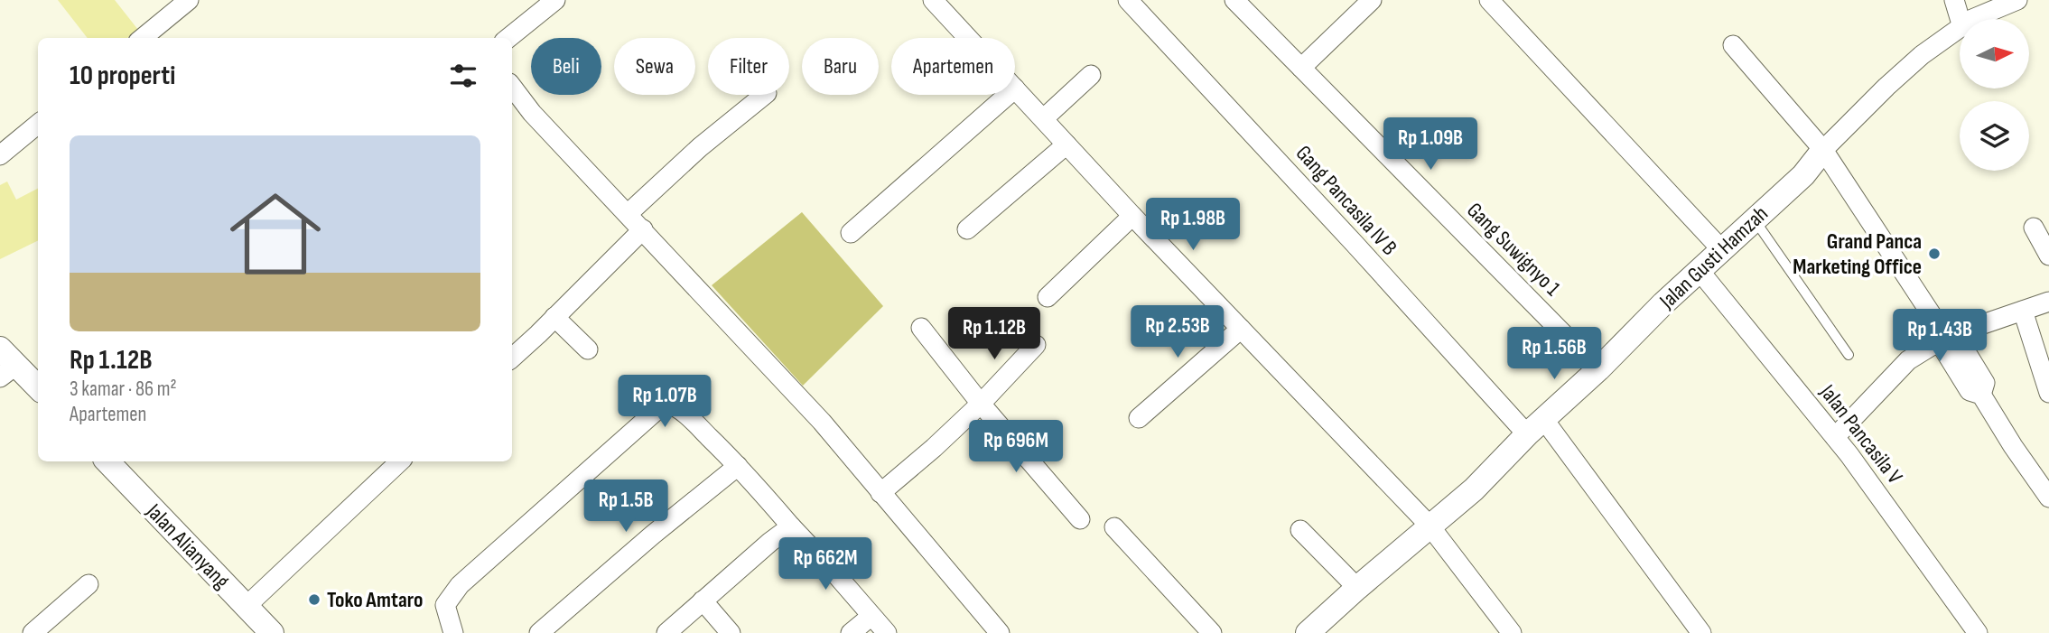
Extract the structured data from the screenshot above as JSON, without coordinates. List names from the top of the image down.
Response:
{
  "streets": {
    "street": [
      "Gang Pancasila IV B",
      "Gang Suwignyo 1",
      "Jalan Gusti Hamzah",
      "Jalan Pancasila V",
      "Jalan Alianyang"
    ]
  },
  "crossings": [
    ["Gang Pancasila IV B", "Jalan Gusti Hamzah"],
    ["Gang Suwignyo 1", "Jalan Gusti Hamzah"],
    ["Jalan Gusti Hamzah", "Jalan Pancasila V"]
  ],
  "places": ["Grand Panca Marketing Office", "Toko Amtaro"],
  "north": "right",
  "page": {
    "chip": [
      "Beli",
      "Sewa",
      "Filter",
      "Baru",
      "Apartemen"
    ],
    "heading": "10 properti",
    "list": [
      {
        "name": "Rp 1.12B",
        "note": "3 kamar · 86 m² · Apartemen"
      }
    ],
    "price": [
      "Rp 1.09B",
      "Rp 1.98B",
      "Rp 2.53B",
      "Rp 1.12B",
      "Rp 1.43B",
      "Rp 1.56B",
      "Rp 1.07B",
      "Rp 696M",
      "Rp 1.5B",
      "Rp 662M"
    ]
  }
}
